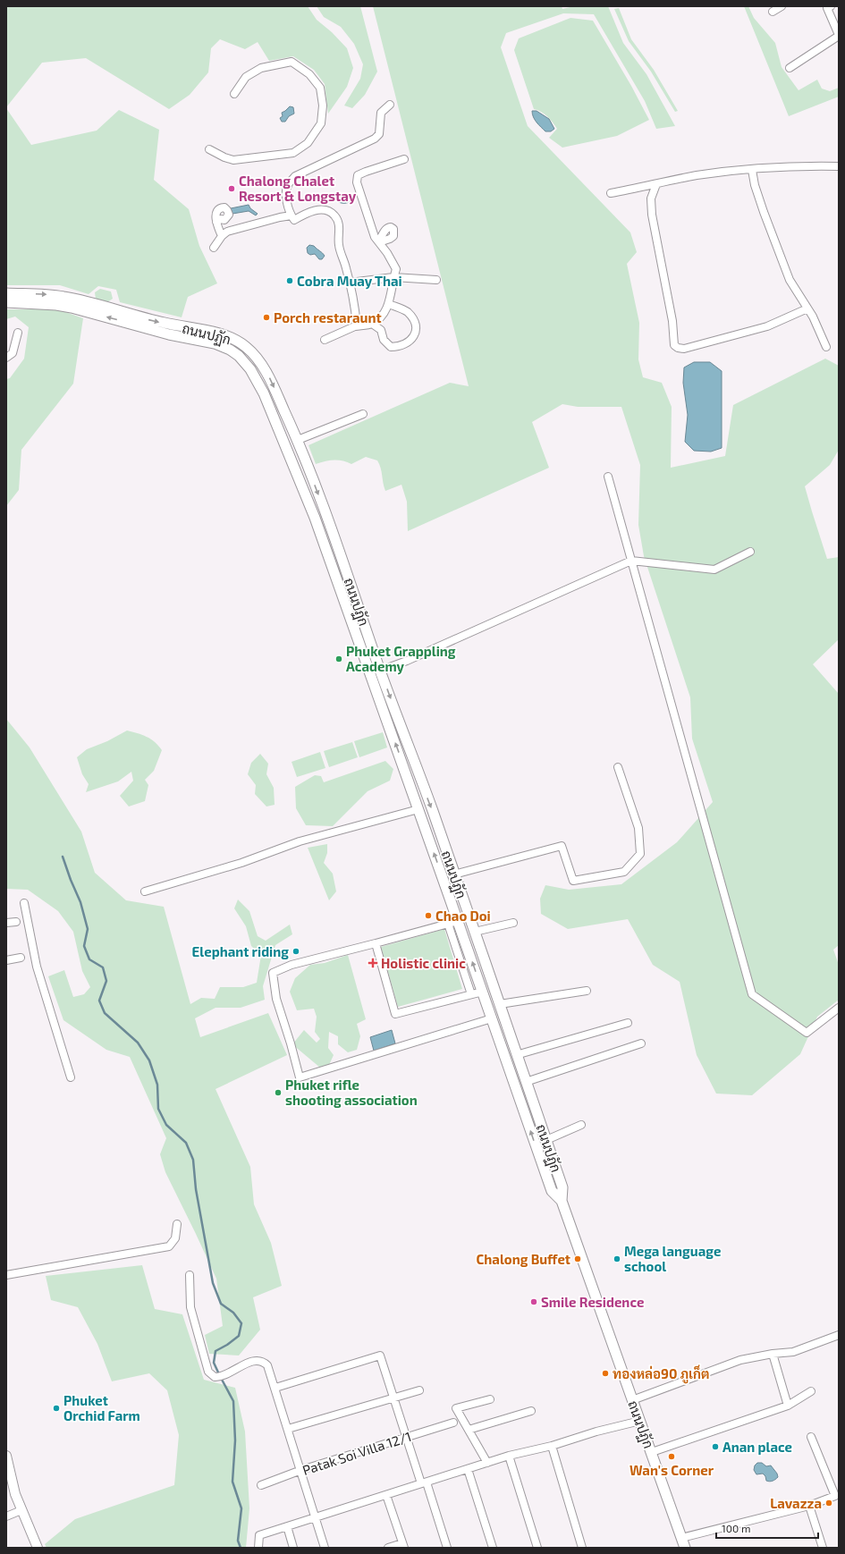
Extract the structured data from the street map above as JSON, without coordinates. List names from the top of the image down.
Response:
{
  "streets": {
    "main road": ["ถนนปฏัก"],
    "street": ["Patak Soi Villa 12/1"]
  },
  "places": {
    "other": [
      "Chalong Chalet Resort & Longstay",
      "Cobra Muay Thai",
      "Porch restaraunt",
      "Phuket Grappling Academy",
      "Chao Doi",
      "Elephant riding",
      "Phuket rifle shooting association",
      "Chalong Buffet",
      "Mega language school",
      "Smile Residence",
      "ทองหล่อ90 ภูเก็ต",
      "Phuket Orchid Farm",
      "Anan place",
      "Wan's Corner",
      "Lavazza"
    ],
    "health": ["Holistic clinic"]
  },
  "scale_bar": "100 m"
}
